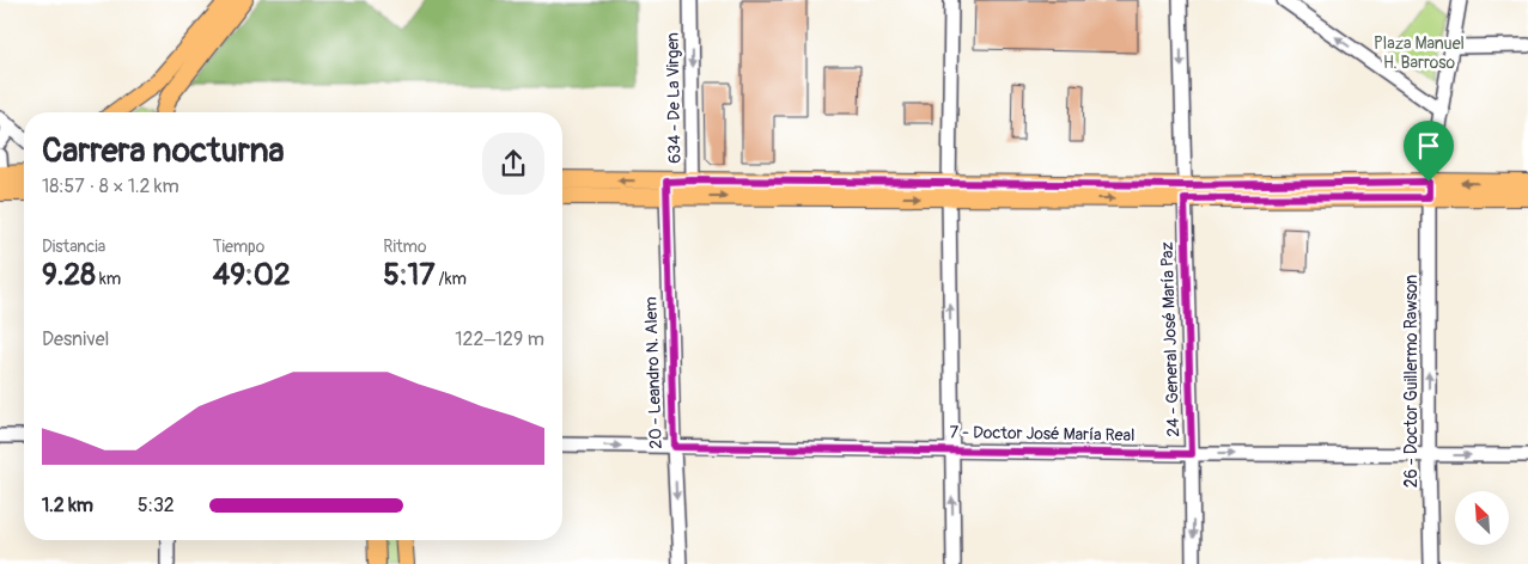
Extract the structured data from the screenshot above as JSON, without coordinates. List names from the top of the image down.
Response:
{
  "streets": {
    "street": [
      "634 - De La Virgen",
      "24 - General José María Paz",
      "20 - Leandro N. Alem",
      "26 - Doctor Guillermo Rawson",
      "7 - Doctor José María Real"
    ]
  },
  "crossings": [
    ["24 - General José María Paz", "7 - Doctor José María Real"],
    ["20 - Leandro N. Alem", "7 - Doctor José María Real"],
    ["26 - Doctor Guillermo Rawson", "7 - Doctor José María Real"]
  ],
  "one_way": [
    "634 - De La Virgen",
    "24 - General José María Paz",
    "26 - Doctor Guillermo Rawson",
    "7 - Doctor José María Real"
  ],
  "parks": ["Plaza Manuel H. Barroso"],
  "north": "top left",
  "page": {
    "heading": ["Carrera nocturna", "18:57 · 8 × 1.2 km"],
    "stats": [
      ["Distancia", "9.28 km"],
      ["Tiempo", "49:02"],
      ["Ritmo", "5:17 /km"]
    ],
    "chart": ["Desnivel", "122–129 m"],
    "list": [
      {
        "name": "1.2 km",
        "note": "5:32"
      }
    ]
  }
}
